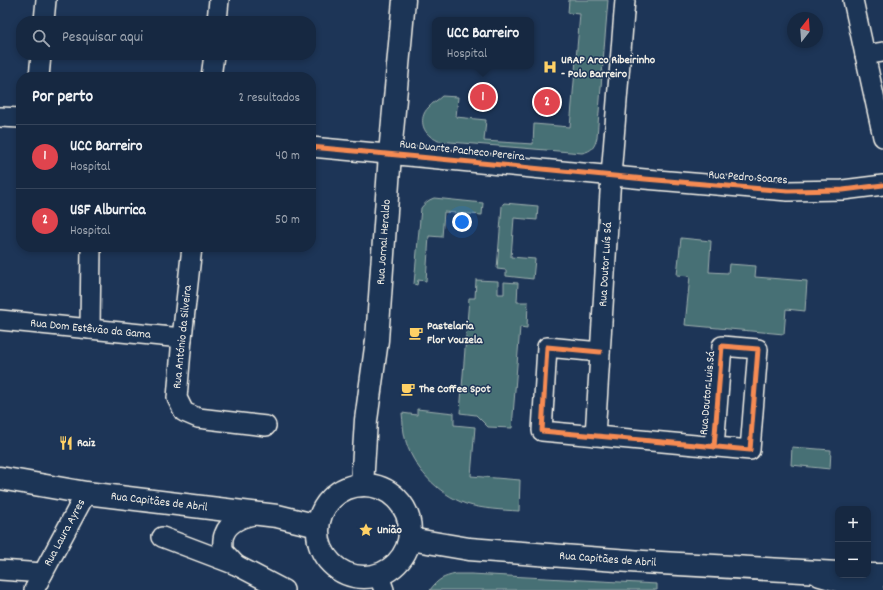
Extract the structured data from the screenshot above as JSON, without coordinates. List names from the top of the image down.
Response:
{
  "streets": {
    "main road": ["Rua Jornal Heraldo", "Rua Capitães de Abril"],
    "street": [
      "Rua Duarte Pacheco Pereira",
      "Rua Pedro Soares",
      "Rua Doutor Luís Sá",
      "Rua Dom Estêvão da Gama",
      "Rua António da Silveira",
      "Rua Doutor Luis Sá",
      "Rua Laura Ayres"
    ]
  },
  "crossings": [
    ["Rua Duarte Pacheco Pereira", "Rua Pedro Soares"],
    ["Rua Duarte Pacheco Pereira", "Rua Jornal Heraldo"],
    ["Rua Duarte Pacheco Pereira", "Rua Doutor Luís Sá"],
    ["Rua Pedro Soares", "Rua Doutor Luís Sá"],
    ["Rua Jornal Heraldo", "Rua Capitães de Abril"],
    ["Rua Doutor Luís Sá", "Rua Doutor Luis Sá"],
    ["Rua Dom Estêvão da Gama", "Rua António da Silveira"],
    ["Rua Capitães de Abril", "Rua Laura Ayres"]
  ],
  "places": {
    "hospital": ["URAP Arco Ribeirinho - Polo Barreiro"],
    "cafe": ["Pastelaria Flor Vouzela", "The Coffee Spot"],
    "restaurant": ["Raiz"],
    "place": ["União"]
  },
  "north": "top",
  "page": {
    "search": "Pesquisar aqui",
    "popup": ["UCC Barreiro", "Hospital"],
    "heading": ["Por perto", "2 resultados"],
    "pins": ["1", "2"],
    "list": [
      {
        "mark": "1",
        "name": "UCC Barreiro",
        "note": "Hospital",
        "value": "40 m"
      },
      {
        "mark": "2",
        "name": "USF Alburrica",
        "note": "Hospital",
        "value": "50 m"
      }
    ],
    "map_buttons": ["+", "−"]
  }
}
